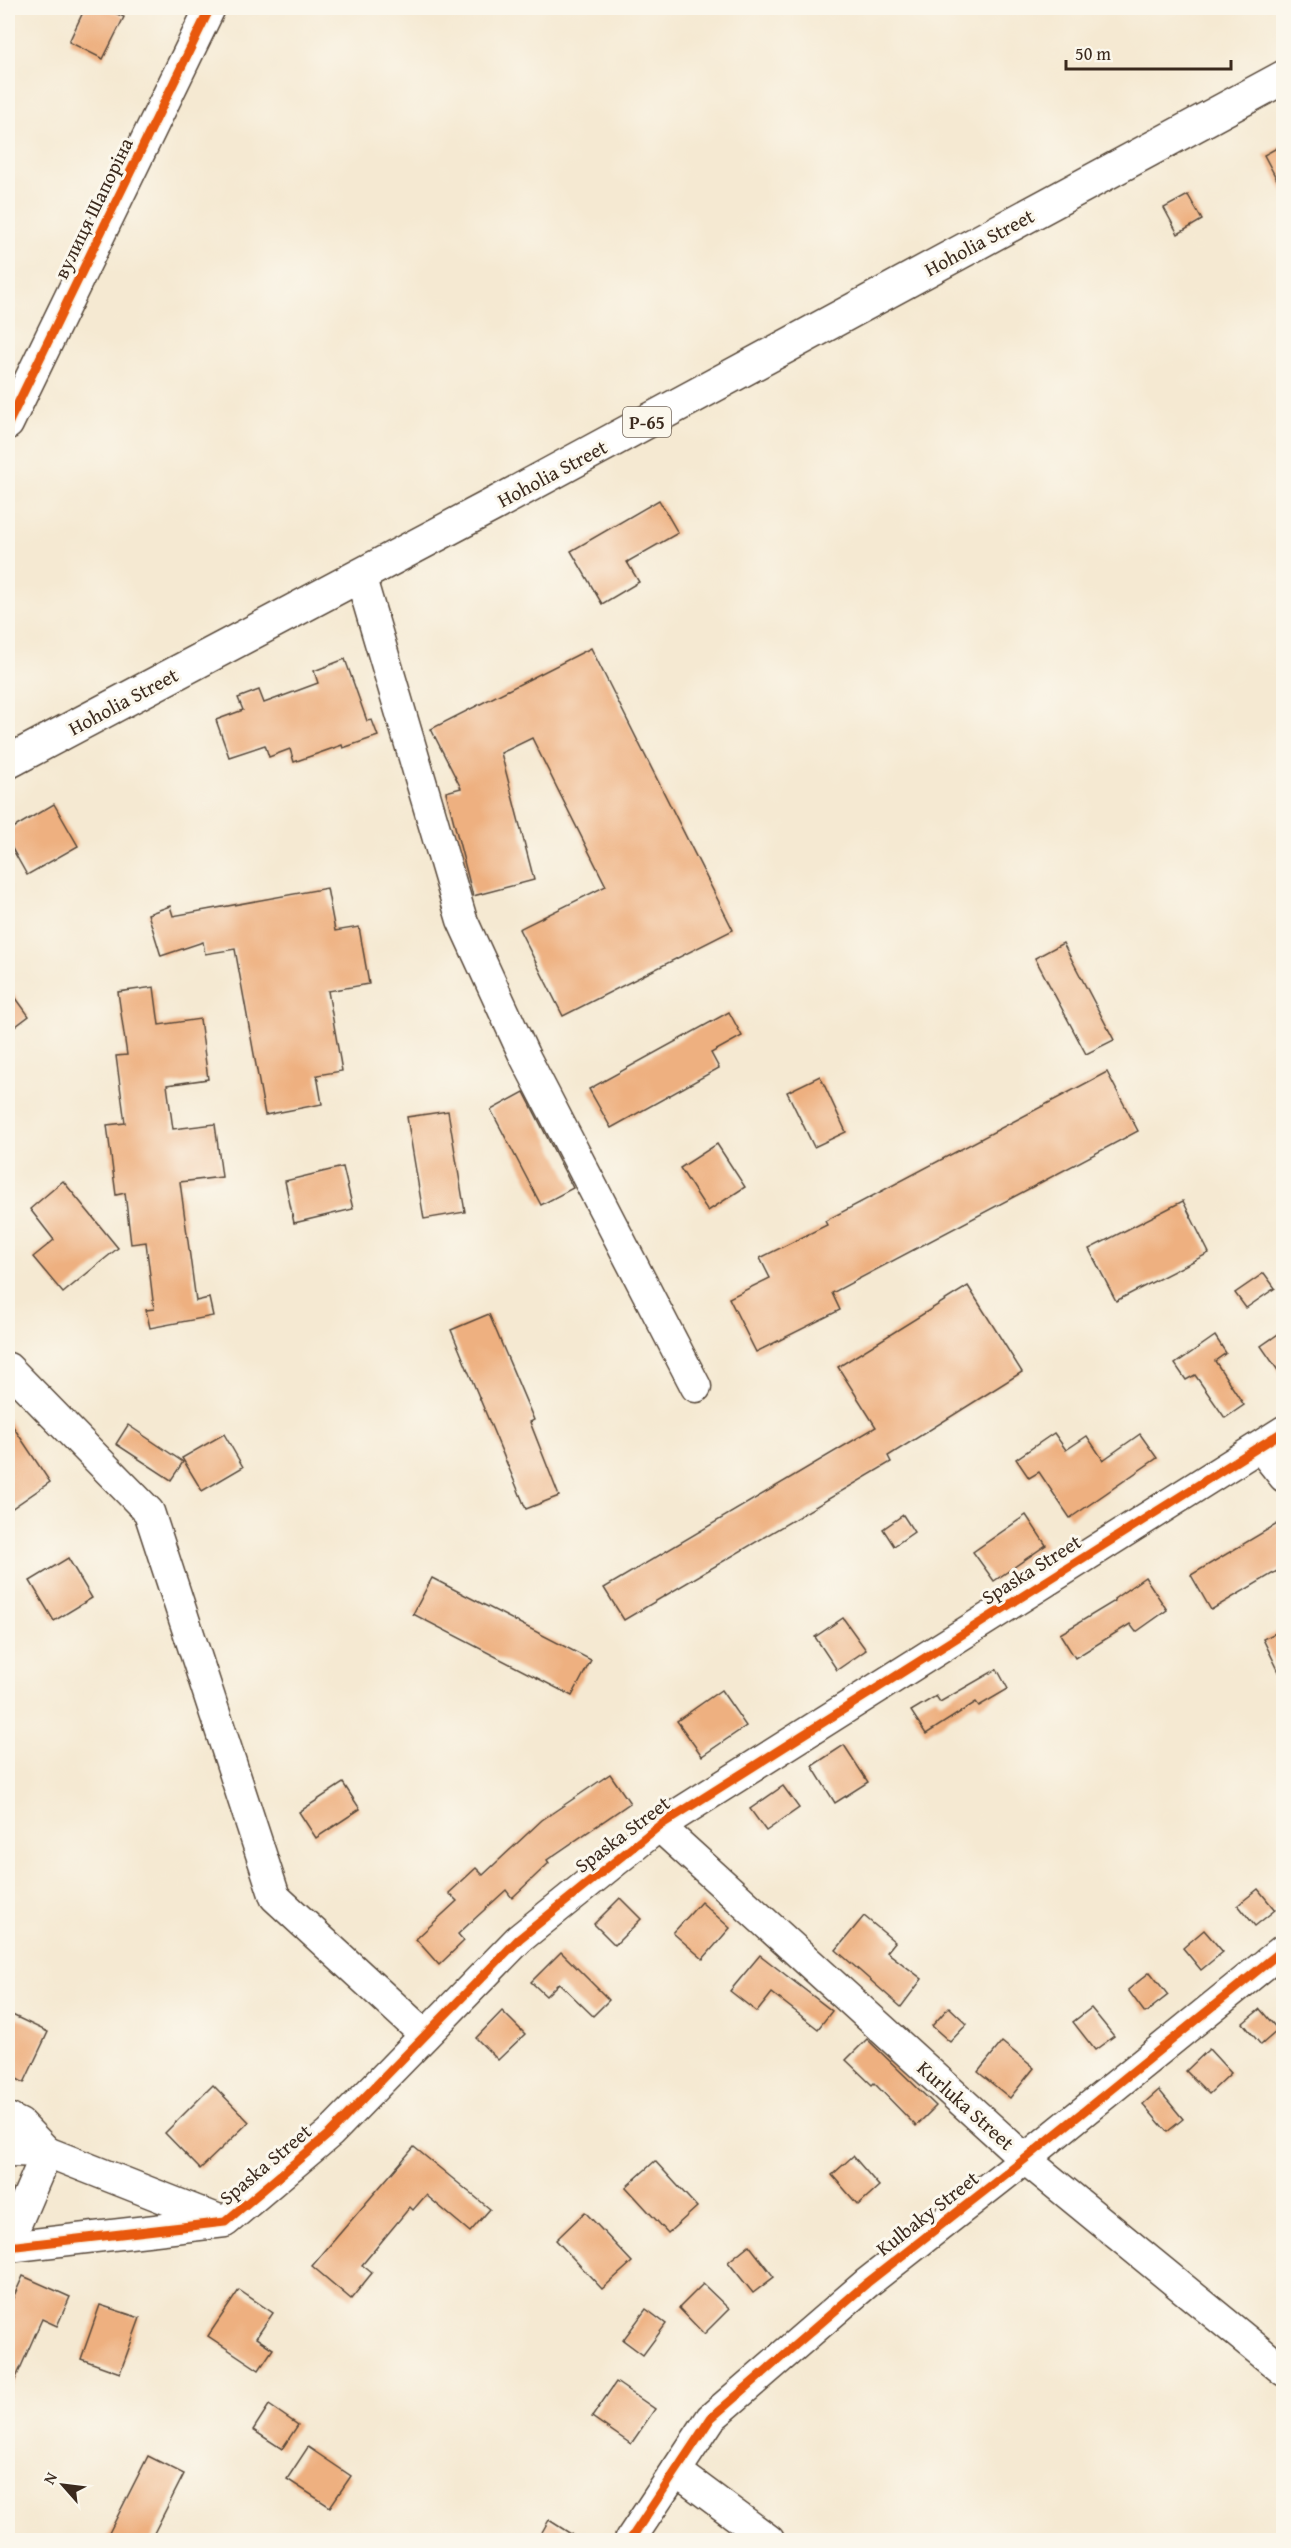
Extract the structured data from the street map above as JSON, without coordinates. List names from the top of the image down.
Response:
{
  "streets": {
    "main road": ["Hoholia Street", "Р-65"],
    "street": [
      "вулиця Шапоріна",
      "Spaska Street",
      "Kurluka Street",
      "Kulbaky Street"
    ]
  },
  "crossings": [
    ["Spaska Street", "Kurluka Street"],
    ["Kurluka Street", "Kulbaky Street"]
  ],
  "scale_bar": "50 m",
  "north": "top left"
}
